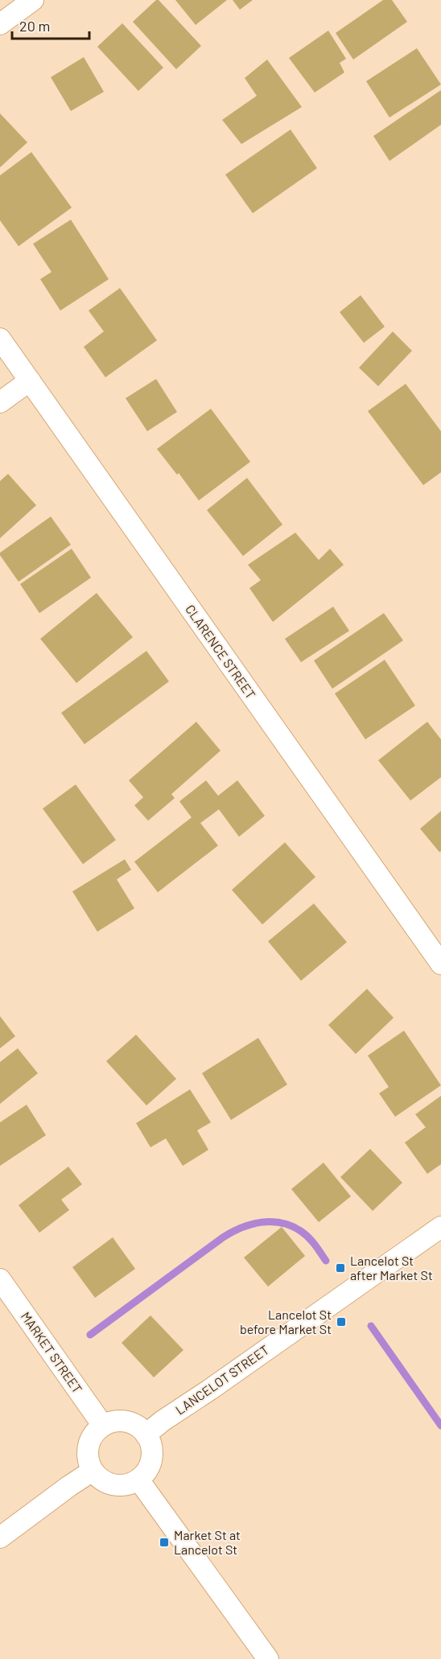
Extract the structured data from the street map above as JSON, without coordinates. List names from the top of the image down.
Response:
{
  "streets": {
    "street": ["CLARENCE STREET", "MARKET STREET", "LANCELOT STREET"]
  },
  "crossings": [
    ["MARKET STREET", "LANCELOT STREET"]
  ],
  "places": {
    "transit": ["Lancelot St after Market St", "Lancelot St before Market St", "Market St at Lancelot St"]
  },
  "scale_bar": "20 m"
}
